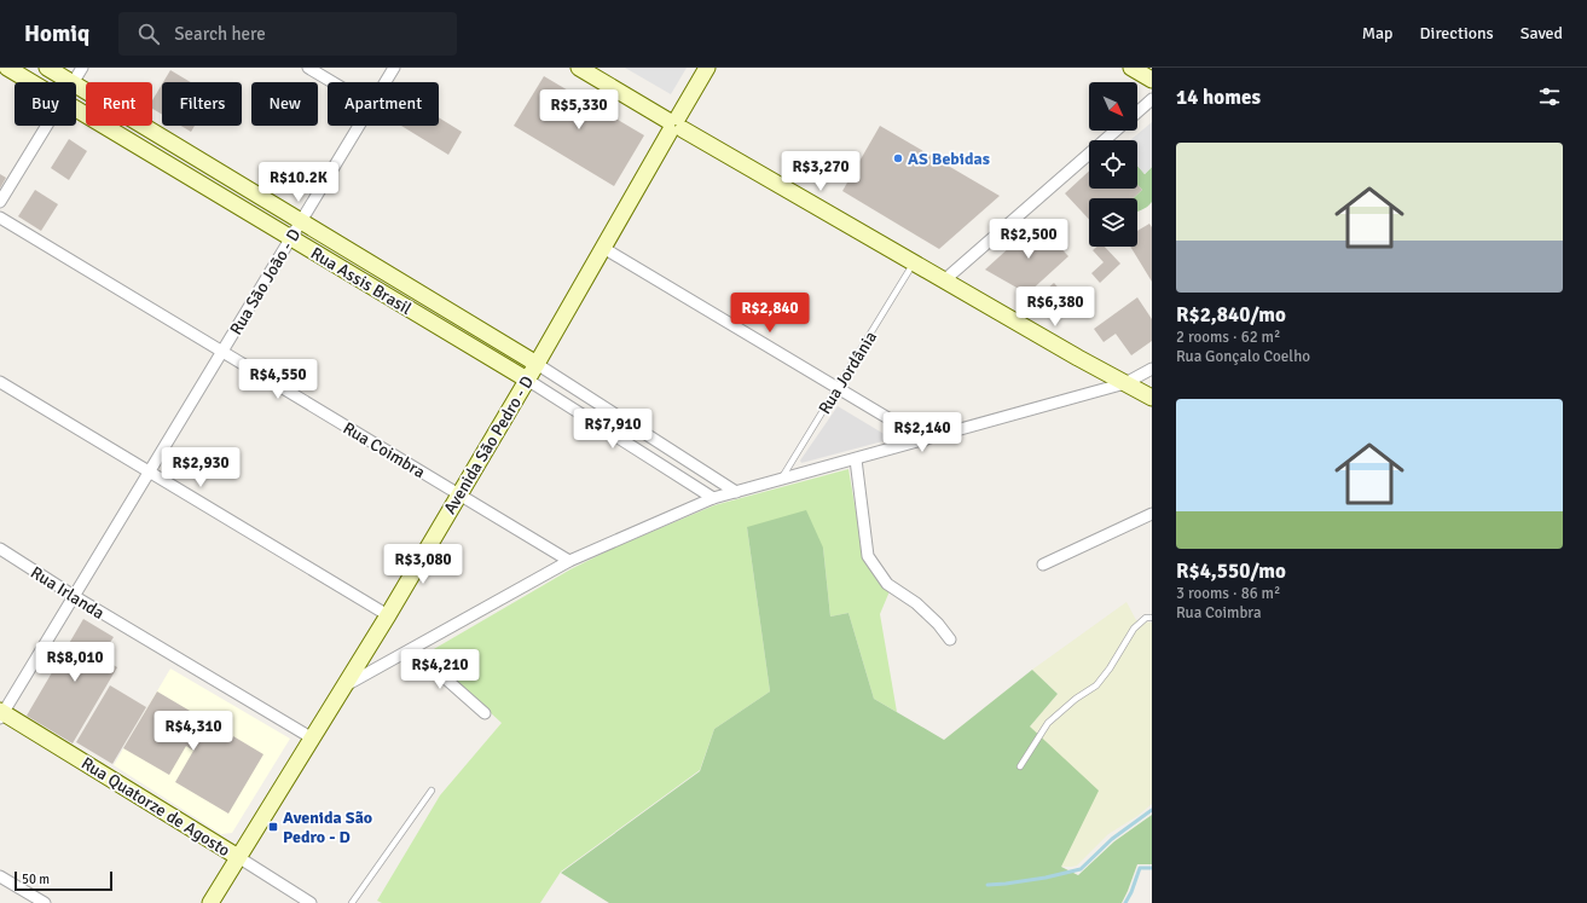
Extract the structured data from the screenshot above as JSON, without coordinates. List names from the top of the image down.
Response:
{
  "streets": {
    "street": [
      "Rua Assis Brasil",
      "Rua São João - D",
      "Avenida São Pedro - D",
      "Rua Coimbra",
      "Rua Irlanda",
      "Rua Quatorze de Agosto"
    ],
    "lane": ["Rua Jordânia"]
  },
  "crossings": [
    ["Rua Assis Brasil", "Rua São João - D"],
    ["Rua Assis Brasil", "Avenida São Pedro - D"],
    ["Rua São João - D", "Rua Coimbra"],
    ["Rua São João - D", "Rua Irlanda"],
    ["Rua São João - D", "Rua Quatorze de Agosto"],
    ["Avenida São Pedro - D", "Rua Coimbra"],
    ["Avenida São Pedro - D", "Rua Irlanda"],
    ["Avenida São Pedro - D", "Rua Quatorze de Agosto"]
  ],
  "places": {
    "other": ["AS Bebidas"],
    "transit": ["Avenida São Pedro - D"]
  },
  "scale_bar": "50 m",
  "north": "bottom right",
  "page": {
    "header": "Homiq",
    "search": "Search here",
    "nav": ["Map", "Directions", "Saved"],
    "heading": "14 homes",
    "chip": [
      "Buy",
      "Rent",
      "Filters",
      "New",
      "Apartment"
    ],
    "price": [
      "R$5,330",
      "R$3,270",
      "R$10.2K",
      "R$2,500",
      "R$6,380",
      "R$2,840",
      "R$4,550",
      "R$7,910",
      "R$2,140",
      "R$2,930",
      "R$3,080",
      "R$8,010",
      "R$4,210",
      "R$4,310"
    ],
    "list": [
      {
        "name": "R$2,840/mo",
        "note": "2 rooms · 62 m² · Rua Gonçalo Coelho"
      },
      {
        "name": "R$4,550/mo",
        "note": "3 rooms · 86 m² · Rua Coimbra"
      }
    ],
    "scale": "50 m"
  }
}
